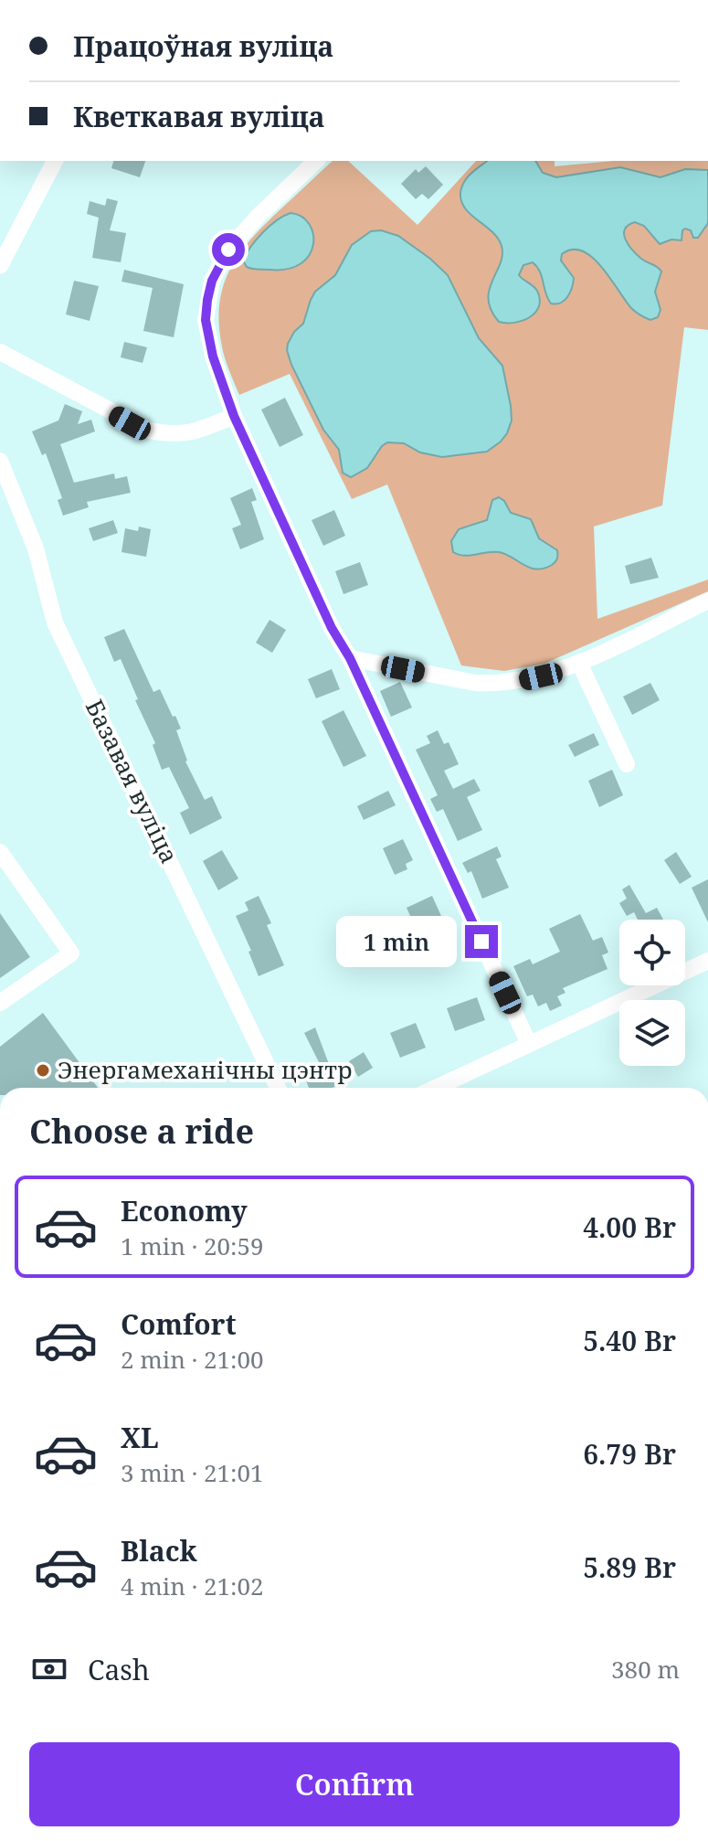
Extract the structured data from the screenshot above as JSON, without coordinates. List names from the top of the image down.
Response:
{
  "streets": {
    "street": ["Базавая вуліца"]
  },
  "places": ["Энергамеханічны цэнтр"],
  "page": {
    "banner": ["Працоўная вуліца", "Кветкавая вуліца"],
    "bubble": "1 min",
    "heading": "Choose a ride",
    "list": [
      {
        "name": "Economy",
        "note": "1 min · 20:59",
        "value": "4.00 Br"
      },
      {
        "name": "Comfort",
        "note": "2 min · 21:00",
        "value": "5.40 Br"
      },
      {
        "name": "XL",
        "note": "3 min · 21:01",
        "value": "6.79 Br"
      },
      {
        "name": "Black",
        "note": "4 min · 21:02",
        "value": "5.89 Br"
      }
    ],
    "pay": ["Cash", "380 m"],
    "buttons": "Confirm"
  }
}
